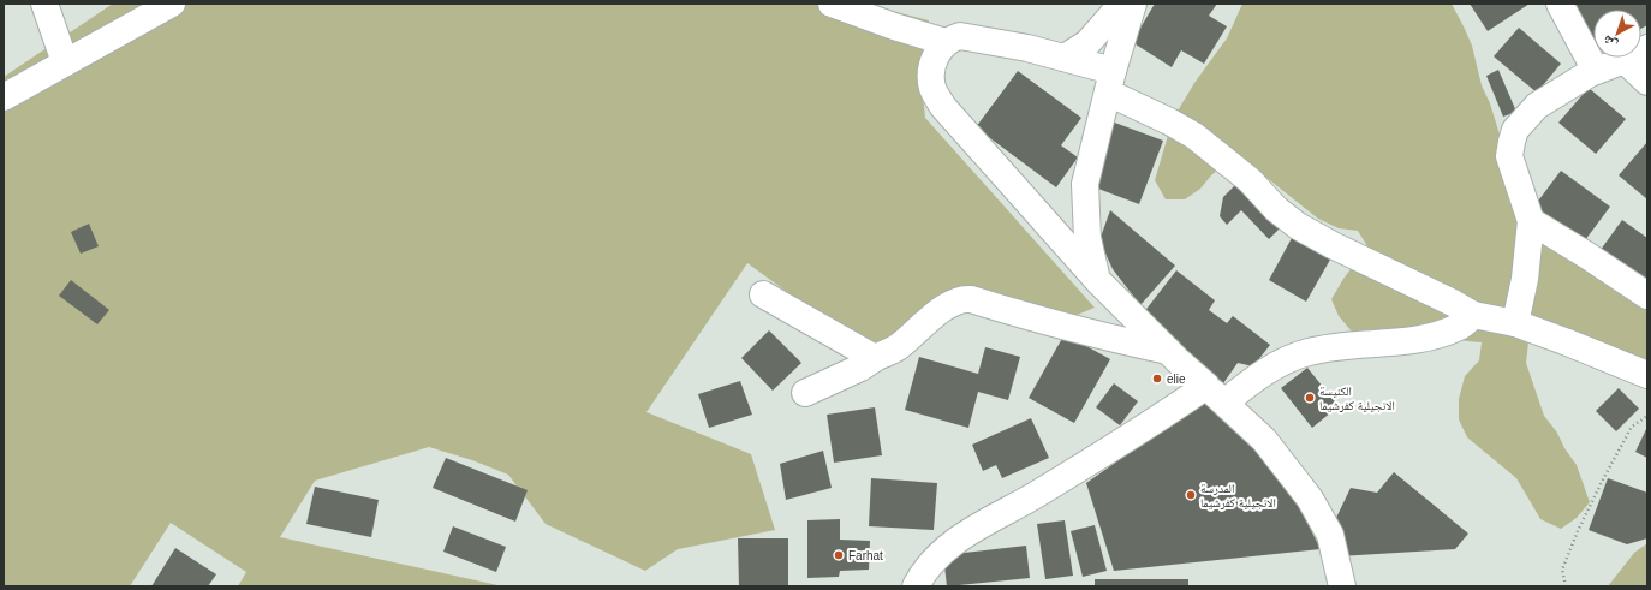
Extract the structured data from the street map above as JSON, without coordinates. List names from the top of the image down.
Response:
{
  "places": [
    "elie",
    "الكنيسة الانجيلية كفرشيما",
    "المدرسة الانجيلية كفرشيما",
    "Farhat"
  ],
  "north": "bottom left"
}
